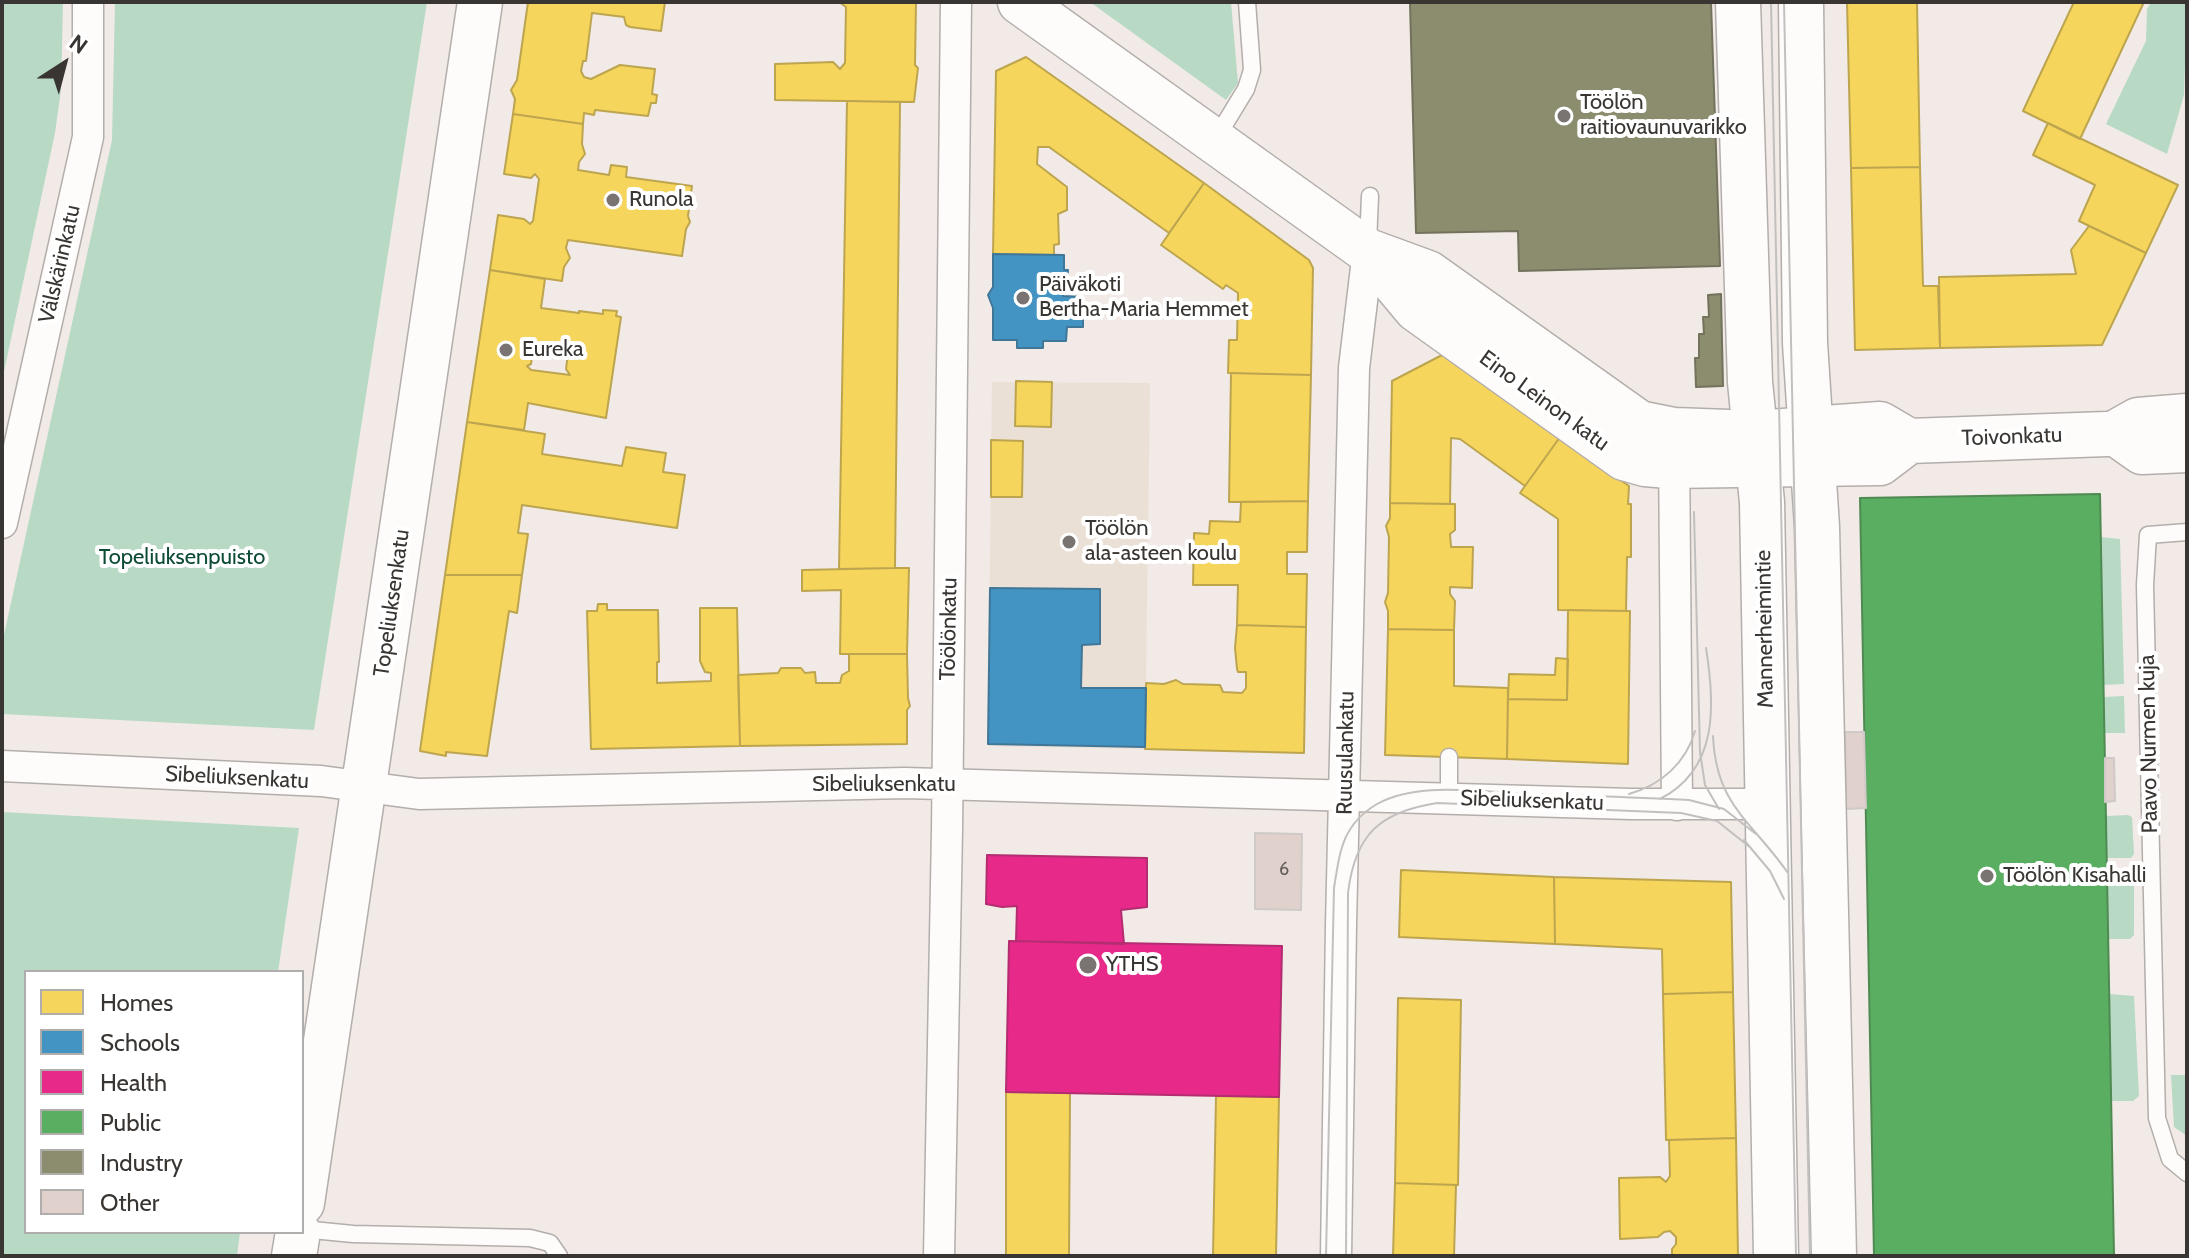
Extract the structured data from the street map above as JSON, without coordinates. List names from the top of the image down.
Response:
{
  "streets": {
    "main road": [
      "Eino Leinon katu",
      "Toivonkatu",
      "Topeliuksenkatu",
      "Mannerheimintie"
    ],
    "street": [
      "Välskärinkatu",
      "Töölönkatu",
      "Ruusulankatu",
      "Sibeliuksenkatu"
    ],
    "lane": ["Paavo Nurmen kuja"]
  },
  "crossings": [
    ["Eino Leinon katu", "Toivonkatu"],
    ["Eino Leinon katu", "Mannerheimintie"],
    ["Eino Leinon katu", "Ruusulankatu"],
    ["Topeliuksenkatu", "Sibeliuksenkatu"],
    ["Töölönkatu", "Sibeliuksenkatu"],
    ["Mannerheimintie", "Sibeliuksenkatu"],
    ["Ruusulankatu", "Sibeliuksenkatu"]
  ],
  "parks": ["Topeliuksenpuisto"],
  "places": [
    "Töölön raitiovaunuvarikko",
    "Runola",
    "Päiväkoti Bertha-Maria Hemmet",
    "Eureka",
    "Töölön ala-asteen koulu",
    "Töölön Kisahalli",
    "YTHS"
  ],
  "house_numbers": ["6"],
  "legend": [
    "Homes",
    "Schools",
    "Health",
    "Public",
    "Industry",
    "Other"
  ],
  "north": "top right"
}
